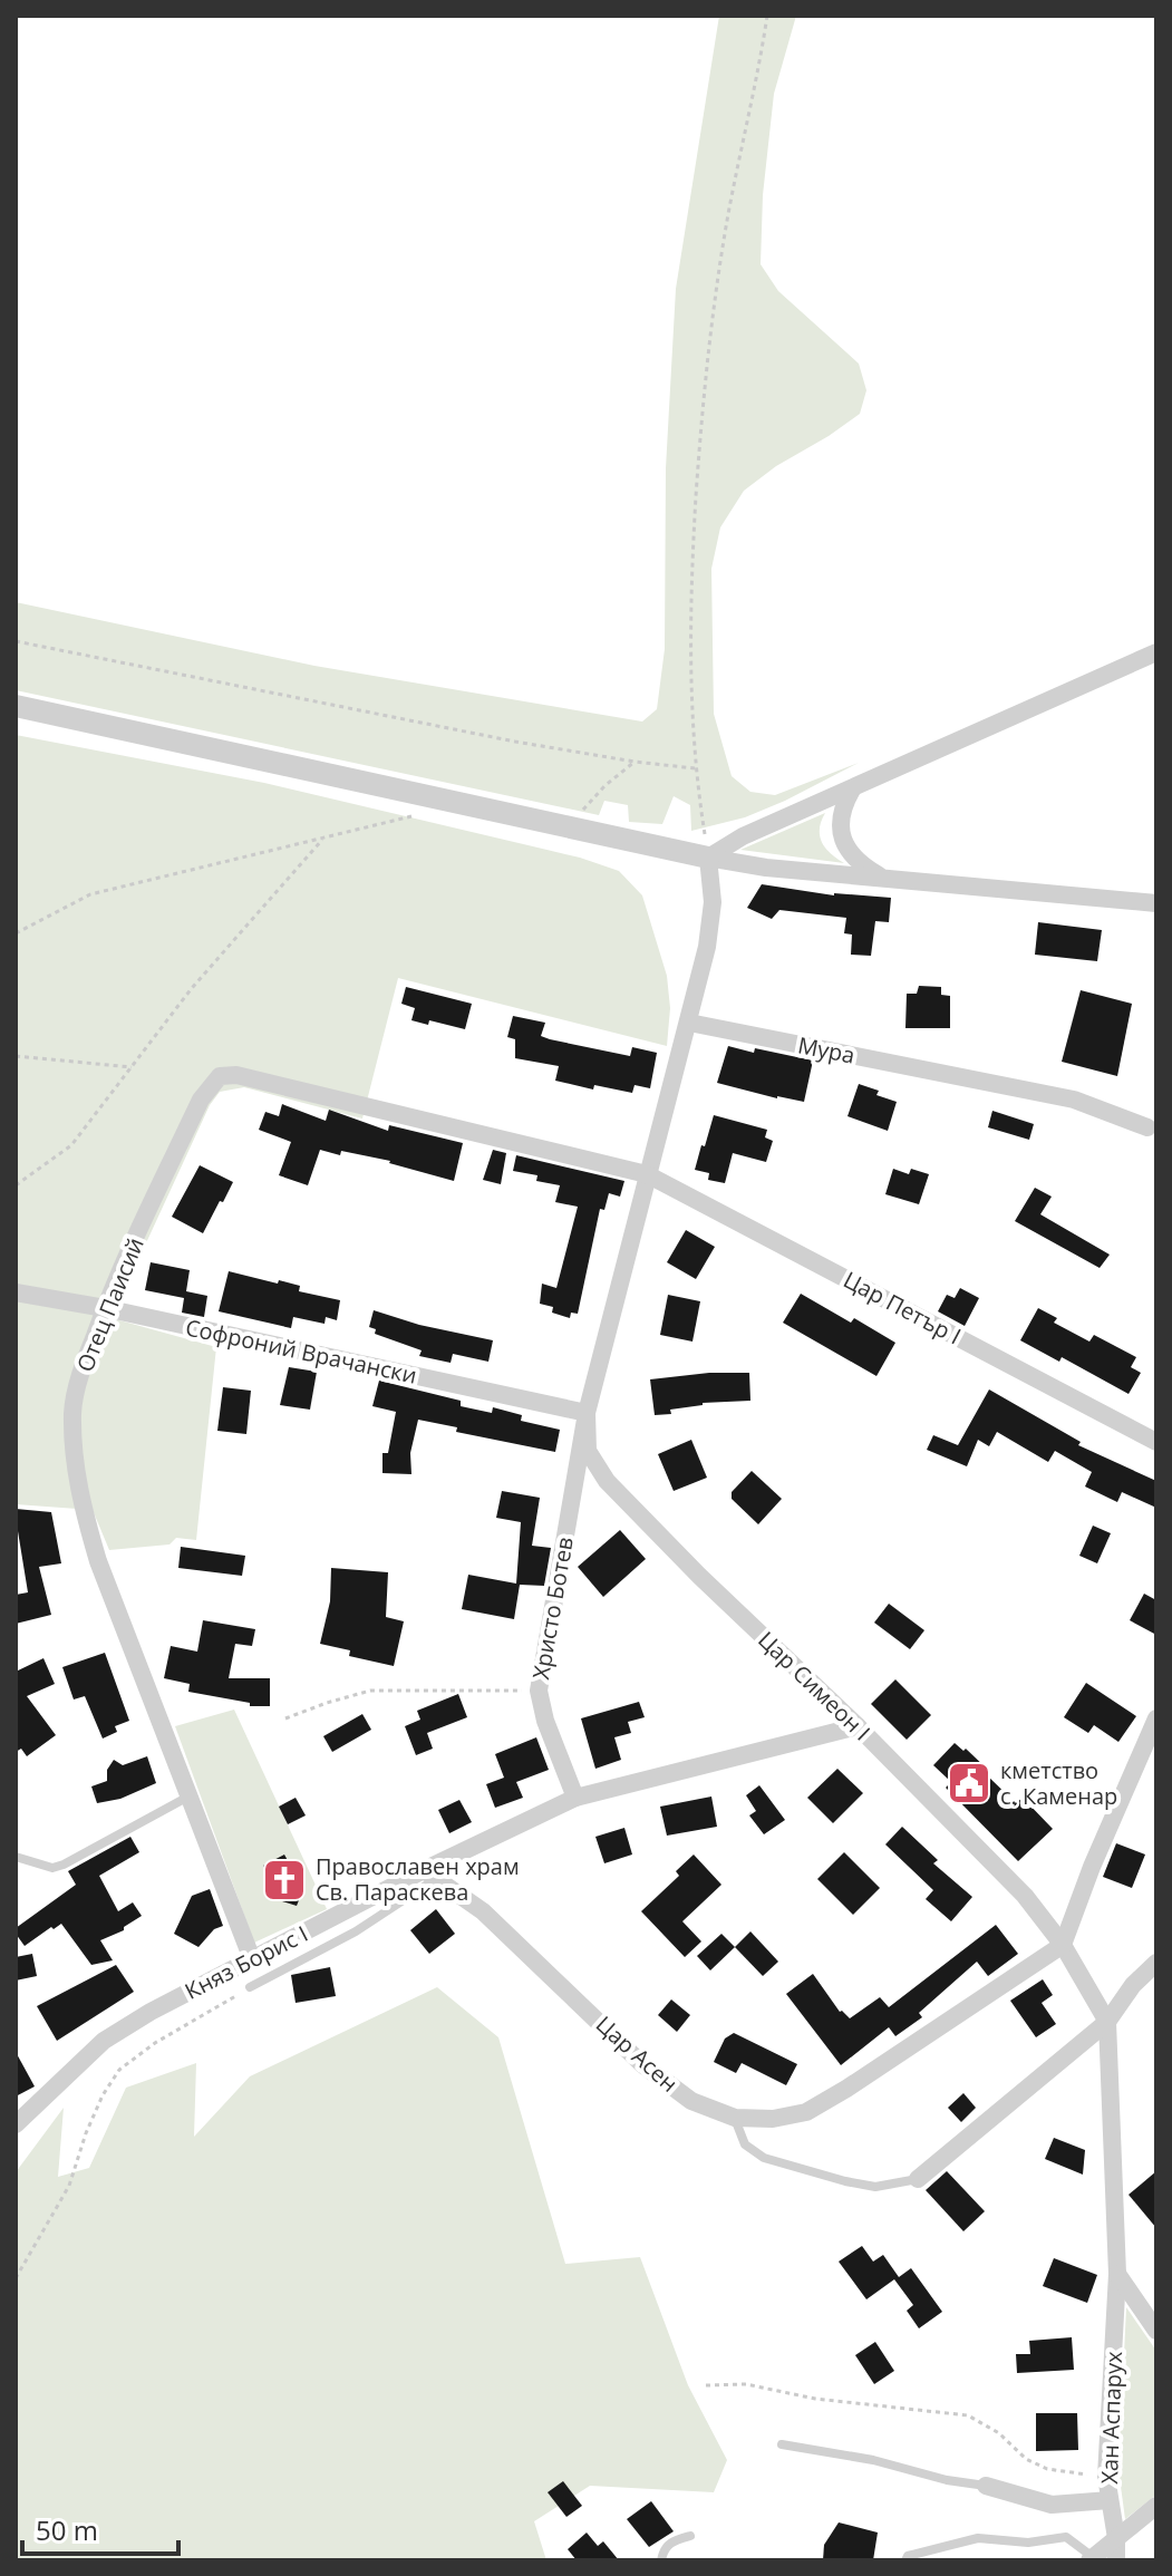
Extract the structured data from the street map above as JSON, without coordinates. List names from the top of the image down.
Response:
{
  "streets": {
    "street": [
      "Мура",
      "Отец Паисий",
      "Цар Петър I",
      "Софроний Врачански",
      "Христо Ботев",
      "Цар Симеон I",
      "Княз Борис I",
      "Цар Асен",
      "Хан Аспарух"
    ]
  },
  "crossings": [
    ["Мура", "Цар Симеон I"],
    ["Отец Паисий", "Цар Петър I"],
    ["Отец Паисий", "Софроний Врачански"],
    ["Отец Паисий", "Цар Симеон I"],
    ["Отец Паисий", "Княз Борис I"],
    ["Цар Петър I", "Цар Симеон I"],
    ["Софроний Врачански", "Христо Ботев"],
    ["Софроний Врачански", "Цар Симеон I"],
    ["Христо Ботев", "Цар Симеон I"],
    ["Христо Ботев", "Княз Борис I"],
    ["Цар Симеон I", "Княз Борис I"],
    ["Цар Симеон I", "Цар Асен"],
    ["Цар Симеон I", "Хан Аспарух"],
    ["Княз Борис I", "Цар Асен"]
  ],
  "places": {
    "public building": ["кметство с. Каменар"],
    "church": ["Православен храм Св. Параскева"]
  },
  "scale_bar": "50 m"
}
